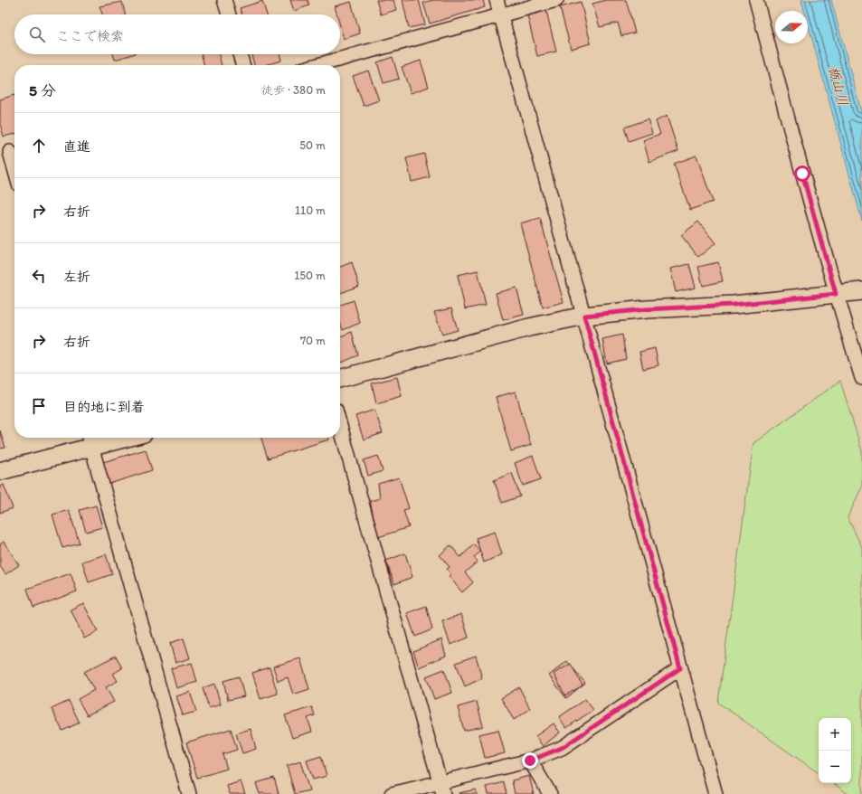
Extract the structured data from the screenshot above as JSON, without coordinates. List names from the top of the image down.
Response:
{
  "water": ["栃山川"],
  "north": "right",
  "page": {
    "search": "ここで検索",
    "heading": ["5 分", "徒歩 · 380 m"],
    "list": [
      ["直進", "50 m"],
      ["右折", "110 m"],
      ["左折", "150 m"],
      ["右折", "70 m"],
      "目的地に到着"
    ],
    "map_buttons": ["+", "−"]
  }
}
